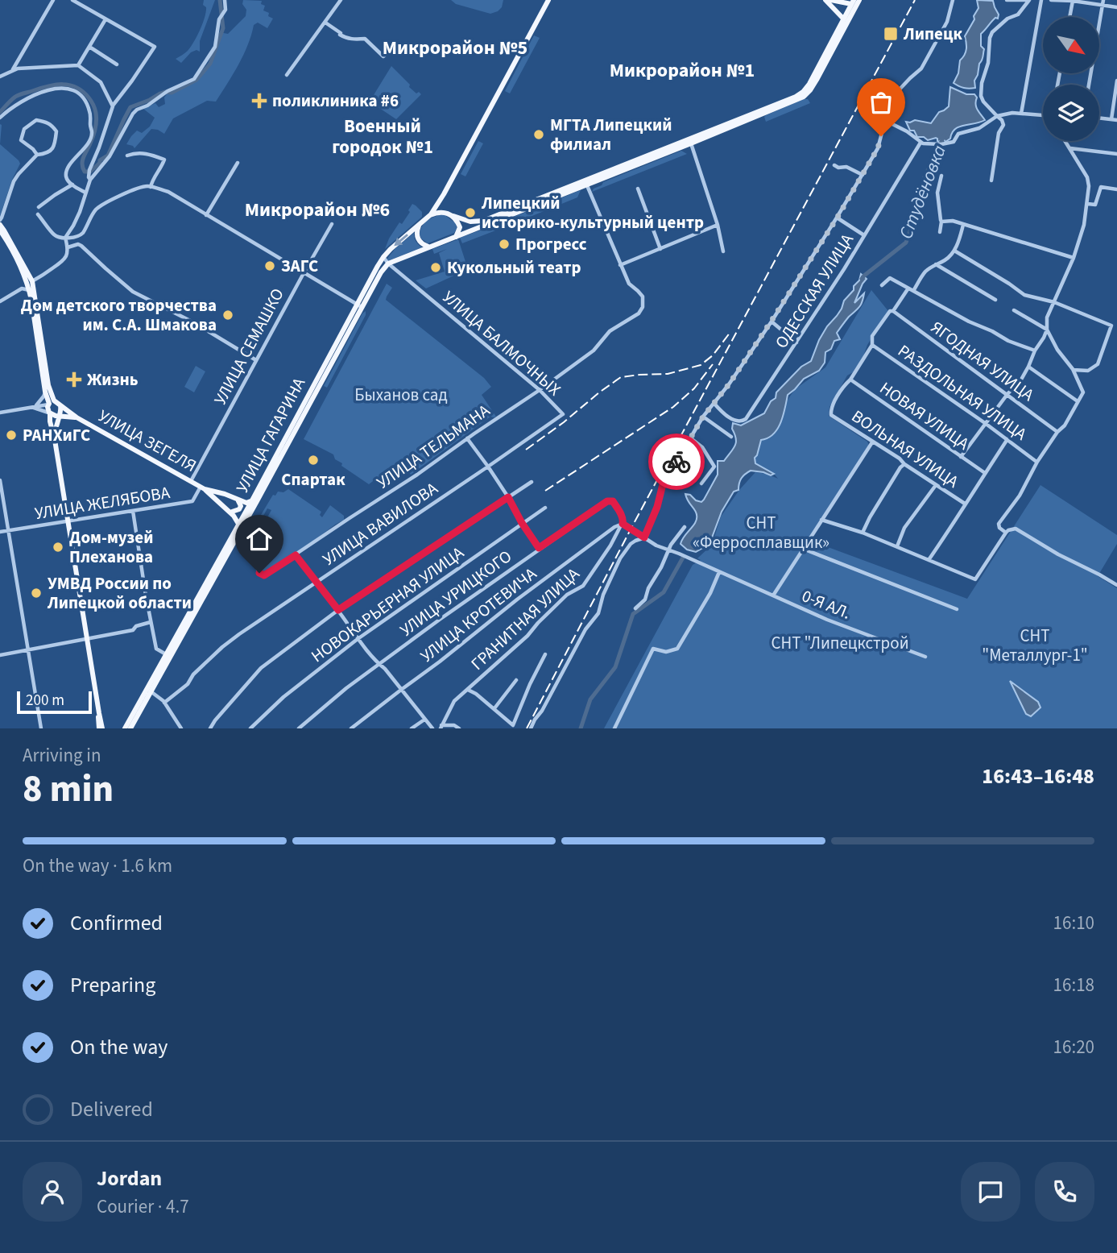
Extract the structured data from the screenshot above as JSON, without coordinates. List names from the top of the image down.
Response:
{
  "streets": {
    "main road": ["УЛИЦА ГАГАРИНА", "УЛИЦА ЗЕГЕЛЯ"],
    "street": [
      "ОДЕССКАЯ УЛИЦА",
      "УЛИЦА БАЛМОЧНЫХ",
      "УЛИЦА СЕМАШКО",
      "ЯГОДНАЯ УЛИЦА",
      "РАЗДОЛЬНАЯ УЛИЦА",
      "НОВАЯ УЛИЦА",
      "УЛИЦА ТЕЛЬМАНА",
      "ВОЛЬНАЯ УЛИЦА",
      "УЛИЦА ЖЕЛЯБОВА",
      "УЛИЦА ВАВИЛОВА",
      "УЛИЦА УРИЦКОГО",
      "НОВОКАРЬЕРНАЯ УЛИЦА",
      "0-Я АЛ.",
      "УЛИЦА КРОТЕВИЧА",
      "ГРАНИТНАЯ УЛИЦА"
    ]
  },
  "crossings": [
    ["УЛИЦА БАЛМОЧНЫХ", "УЛИЦА ГАГАРИНА"],
    ["УЛИЦА БАЛМОЧНЫХ", "УЛИЦА ТЕЛЬМАНА"],
    ["УЛИЦА БАЛМОЧНЫХ", "УЛИЦА ВАВИЛОВА"],
    ["УЛИЦА СЕМАШКО", "УЛИЦА ЗЕГЕЛЯ"],
    ["НОВАЯ УЛИЦА", "ВОЛЬНАЯ УЛИЦА"],
    ["УЛИЦА ГАГАРИНА", "УЛИЦА ТЕЛЬМАНА"],
    ["УЛИЦА ЗЕГЕЛЯ", "УЛИЦА ЖЕЛЯБОВА"],
    ["УЛИЦА УРИЦКОГО", "0-Я АЛ."],
    ["УЛИЦА УРИЦКОГО", "УЛИЦА КРОТЕВИЧА"],
    ["УЛИЦА УРИЦКОГО", "ГРАНИТНАЯ УЛИЦА"],
    ["0-Я АЛ.", "УЛИЦА КРОТЕВИЧА"],
    ["0-Я АЛ.", "ГРАНИТНАЯ УЛИЦА"],
    ["УЛИЦА КРОТЕВИЧА", "ГРАНИТНАЯ УЛИЦА"]
  ],
  "districts": [
    "Микрорайон №5",
    "Микрорайон №1",
    "Военный городок №1",
    "Микрорайон №6"
  ],
  "water": ["Студёновка"],
  "parks": [
    "Быханов сад",
    "СНТ «Ферросплавщик»",
    "СНТ \"Металлург-1\"",
    "СНТ \"Липецкстрой"
  ],
  "places": {
    "transit": ["Липецк"],
    "health": ["поликлиника #6", "Жизнь"],
    "other": [
      "МГТА Липецкий филиал",
      "Липецкий историко-культурный центр",
      "Прогресс",
      "ЗАГС",
      "Кукольный театр",
      "Дом детского творчества им. С.А. Шмакова",
      "РАНХиГС",
      "Спартак",
      "Дом-музей Плеханова",
      "УМВД России по Липецкой области"
    ]
  },
  "scale_bar": "200 m",
  "north": "bottom right",
  "page": {
    "scale": "200 m",
    "heading": ["8 min", "Arriving in", "16:43–16:48"],
    "panel": ["Jordan", "Courier · 4.7"],
    "bar": "On the way · 1.6 km",
    "list": [
      ["Confirmed", "16:10"],
      ["Preparing", "16:18"],
      ["On the way", "16:20"],
      "Delivered"
    ]
  }
}
